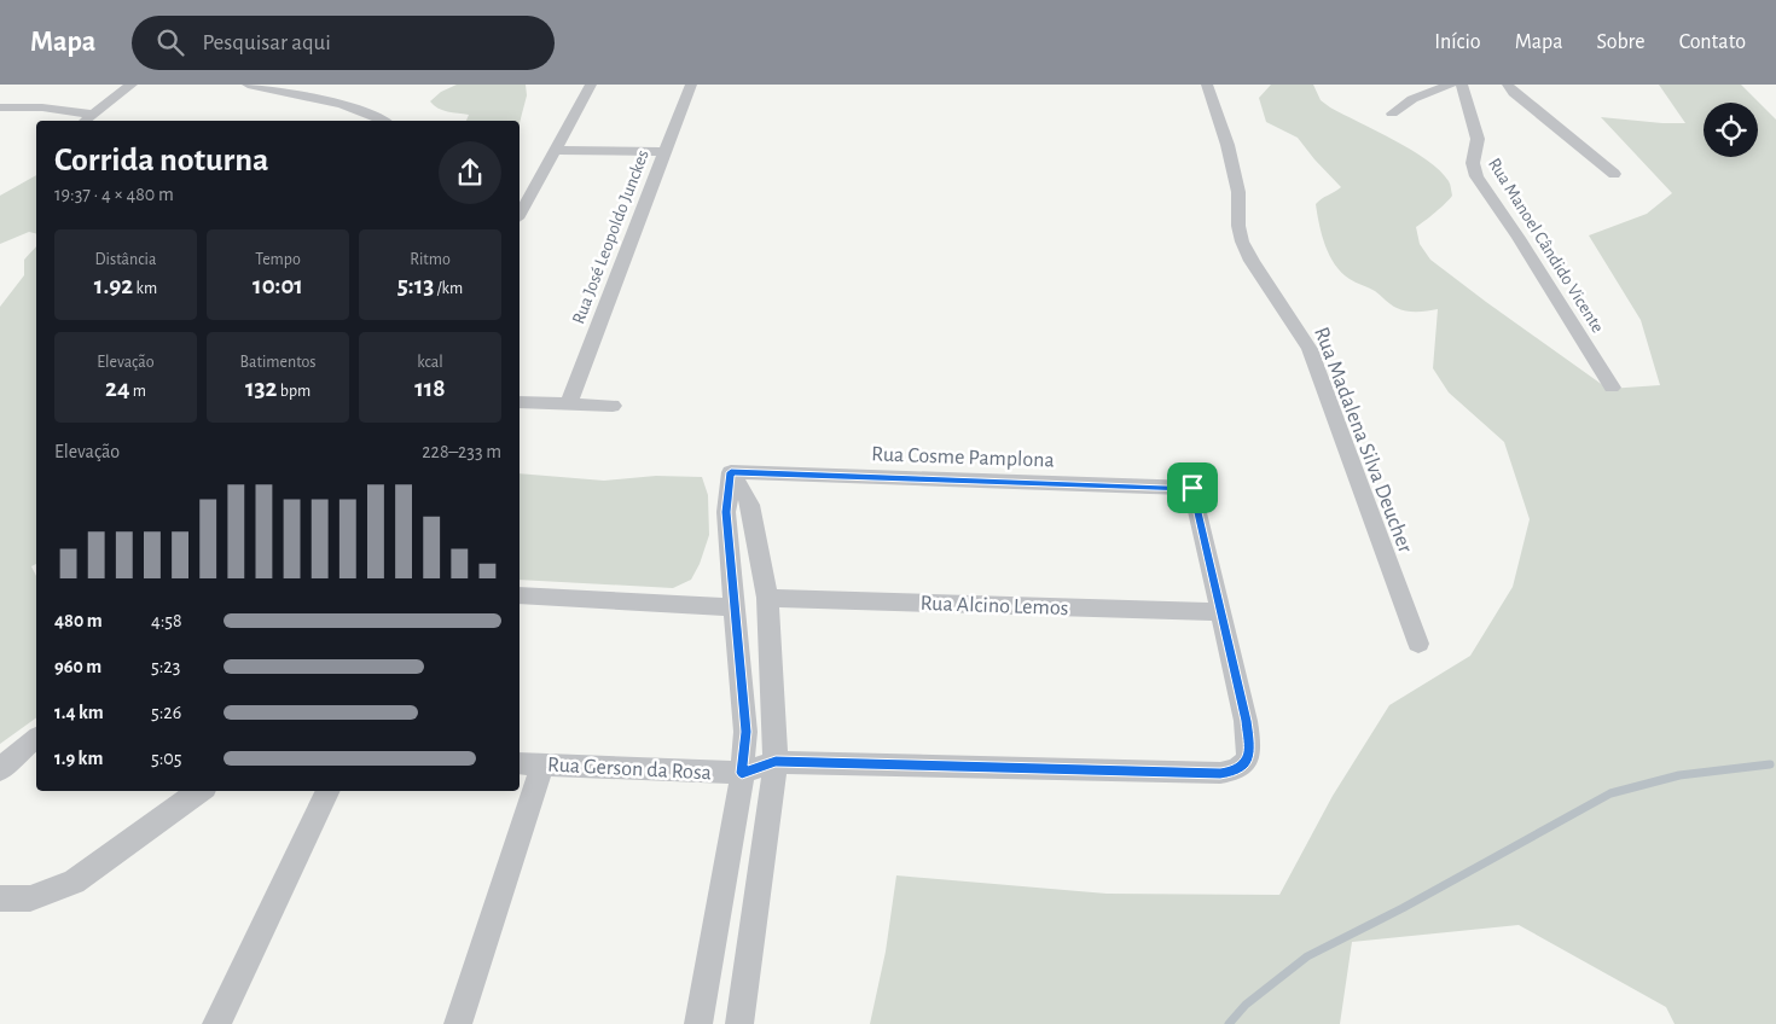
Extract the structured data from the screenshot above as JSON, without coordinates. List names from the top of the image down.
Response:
{
  "streets": {
    "street": [
      "Rua José Leopoldo Junckes",
      "Rua Manoel Cândido Vicente",
      "Rua Madalena Silva Deucher",
      "Rua Cosme Pamplona",
      "Rua Alcino Lemos",
      "Rua Gerson da Rosa"
    ]
  },
  "crossings": [
    ["Rua Cosme Pamplona", "Rua Alcino Lemos"]
  ],
  "page": {
    "header": "Mapa",
    "search": "Pesquisar aqui",
    "nav": [
      "Início",
      "Mapa",
      "Sobre",
      "Contato"
    ],
    "heading": ["Corrida noturna", "19:37 · 4 × 480 m"],
    "stats": [
      ["Distância", "1.92 km"],
      ["Tempo", "10:01"],
      ["Ritmo", "5:13 /km"],
      ["Elevação", "24 m"],
      ["Batimentos", "132 bpm"],
      ["kcal", "118"]
    ],
    "chart": ["Elevação", "228–233 m"],
    "list": [
      {
        "name": "480 m",
        "note": "4:58"
      },
      {
        "name": "960 m",
        "note": "5:23"
      },
      {
        "name": "1.4 km",
        "note": "5:26"
      },
      {
        "name": "1.9 km",
        "note": "5:05"
      }
    ]
  }
}
